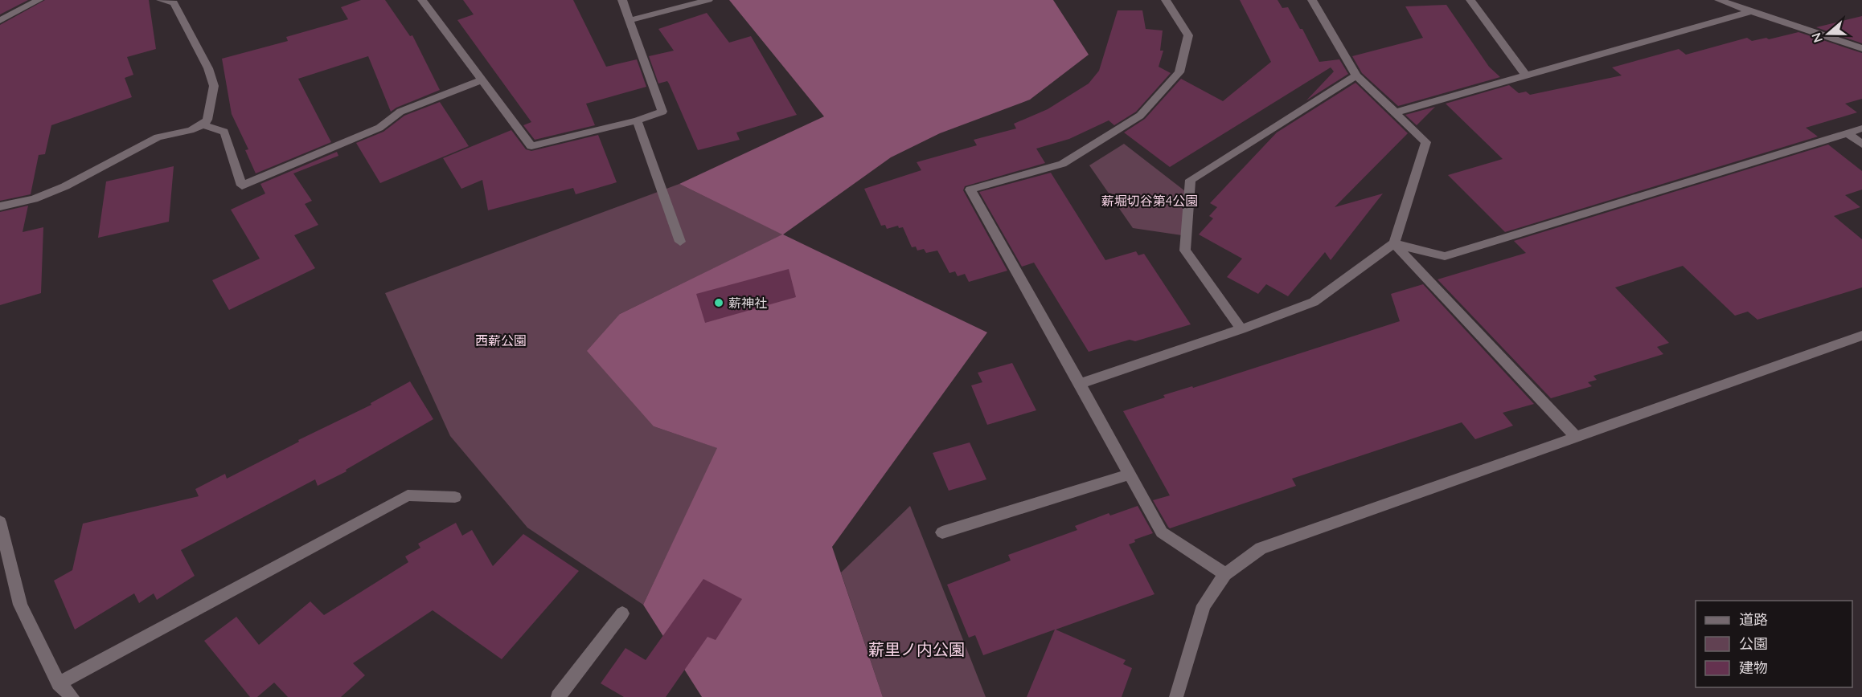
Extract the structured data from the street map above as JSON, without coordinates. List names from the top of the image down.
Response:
{
  "parks": ["薪堀切谷第4公園", "西薪公園", "薪里ノ内公園"],
  "places": ["薪神社"],
  "legend": ["道路", "公園", "建物"],
  "north": "left"
}
